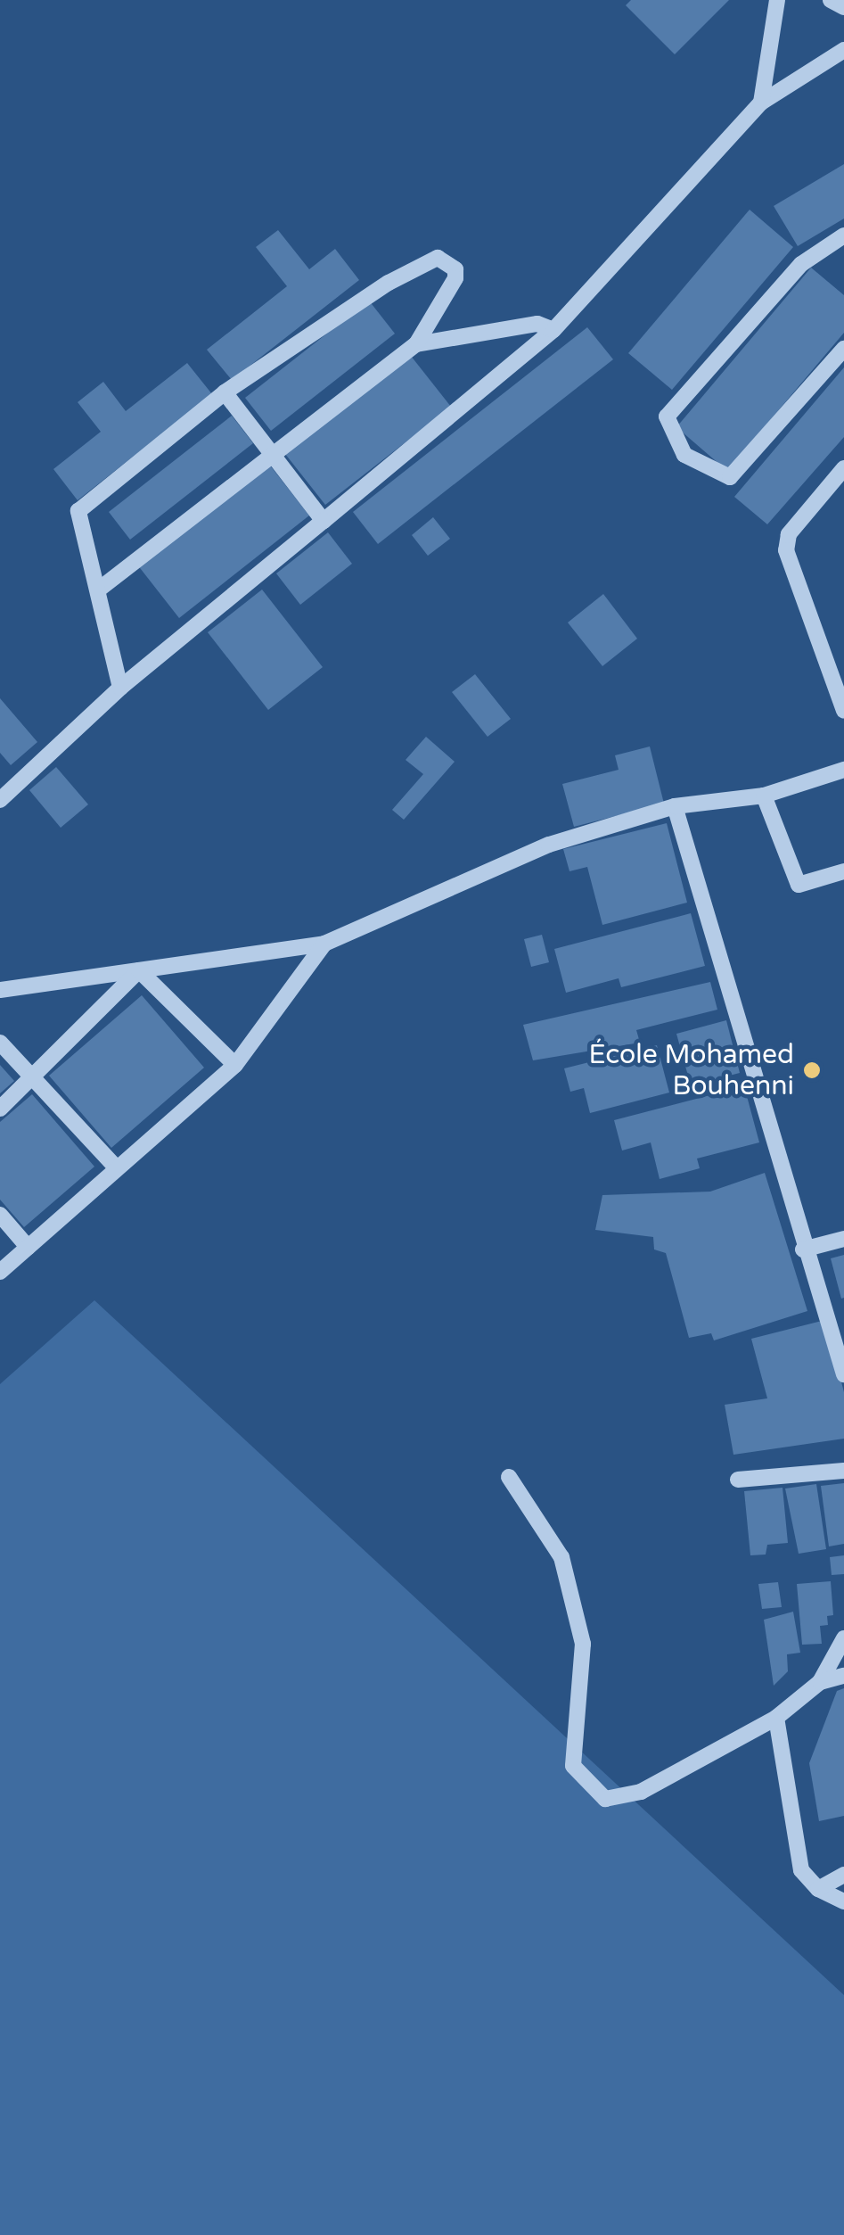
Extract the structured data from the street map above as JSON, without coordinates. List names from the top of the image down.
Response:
{
  "places": ["École Mohamed Bouhenni"]
}
